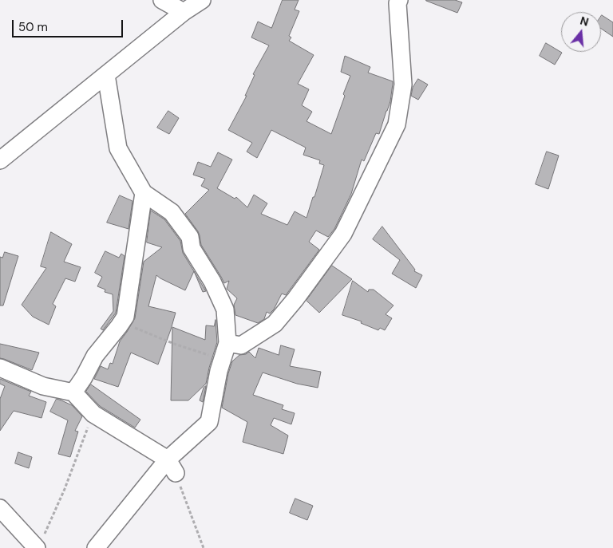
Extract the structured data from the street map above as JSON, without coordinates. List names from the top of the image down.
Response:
{
  "scale_bar": "50 m",
  "north": "top"
}
